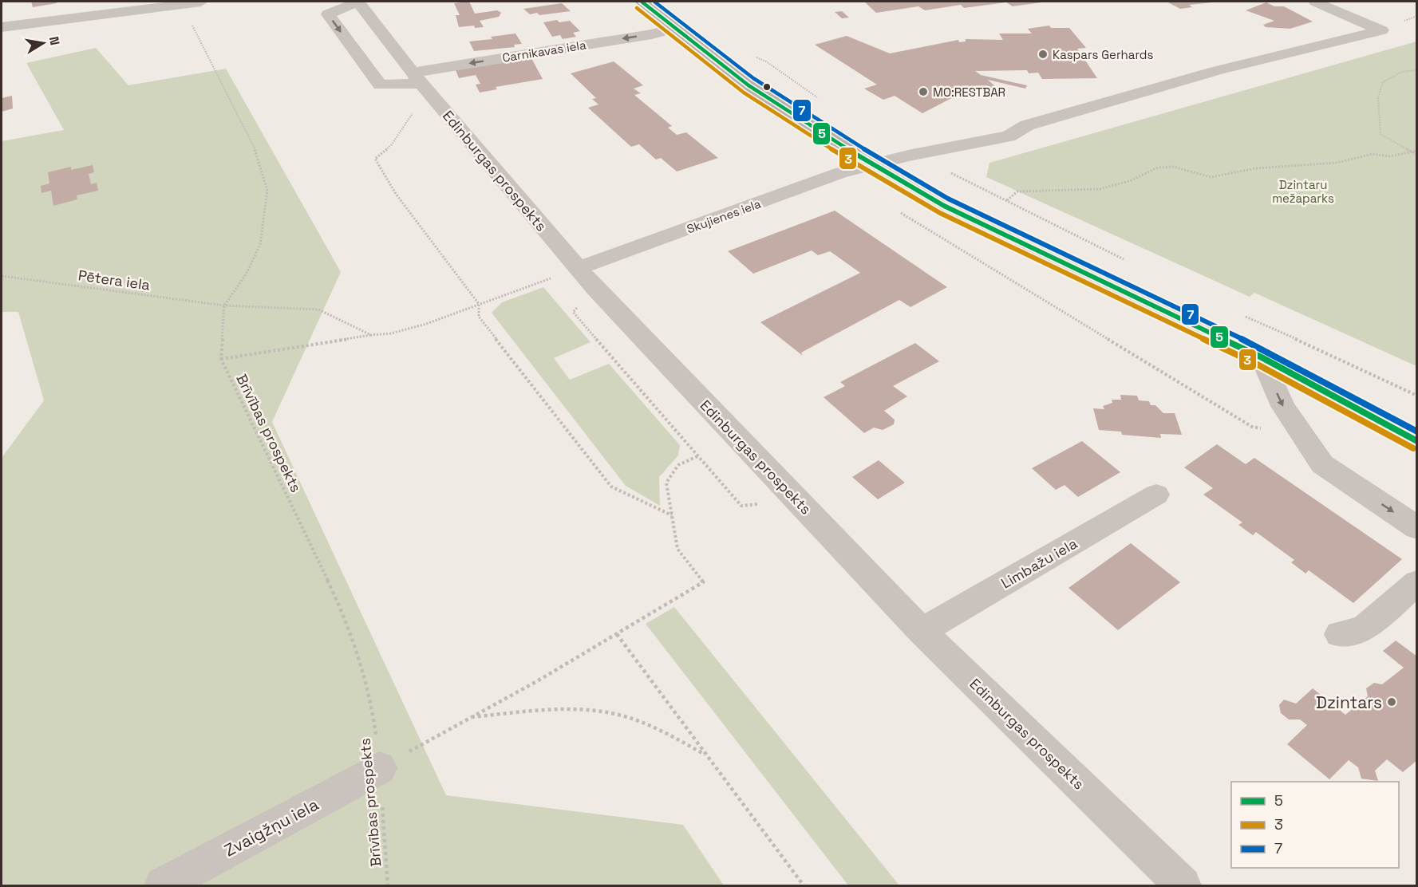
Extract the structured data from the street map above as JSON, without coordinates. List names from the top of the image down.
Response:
{
  "streets": {
    "street": [
      "Carnikavas iela",
      "Edinburgas prospekts",
      "Skujienes iela",
      "Limbažu iela",
      "Zvaigžņu iela"
    ],
    "path": ["Pētera iela", "Brīvības prospekts"]
  },
  "crossings": [
    ["Carnikavas iela", "Edinburgas prospekts"],
    ["Edinburgas prospekts", "Skujienes iela"],
    ["Edinburgas prospekts", "Limbažu iela"],
    ["Pētera iela", "Brīvības prospekts"],
    ["Brīvības prospekts", "Zvaigžņu iela"]
  ],
  "one_way": ["Carnikavas iela"],
  "parks": ["Dzintaru mežaparks"],
  "places": ["Kaspars Gerhards", "MO:RESTBAR", "Dzintars"],
  "lines": ["transit line 5", "transit line 7", "transit line 3"],
  "legend": ["5", "3", "7"],
  "north": "right"
}
